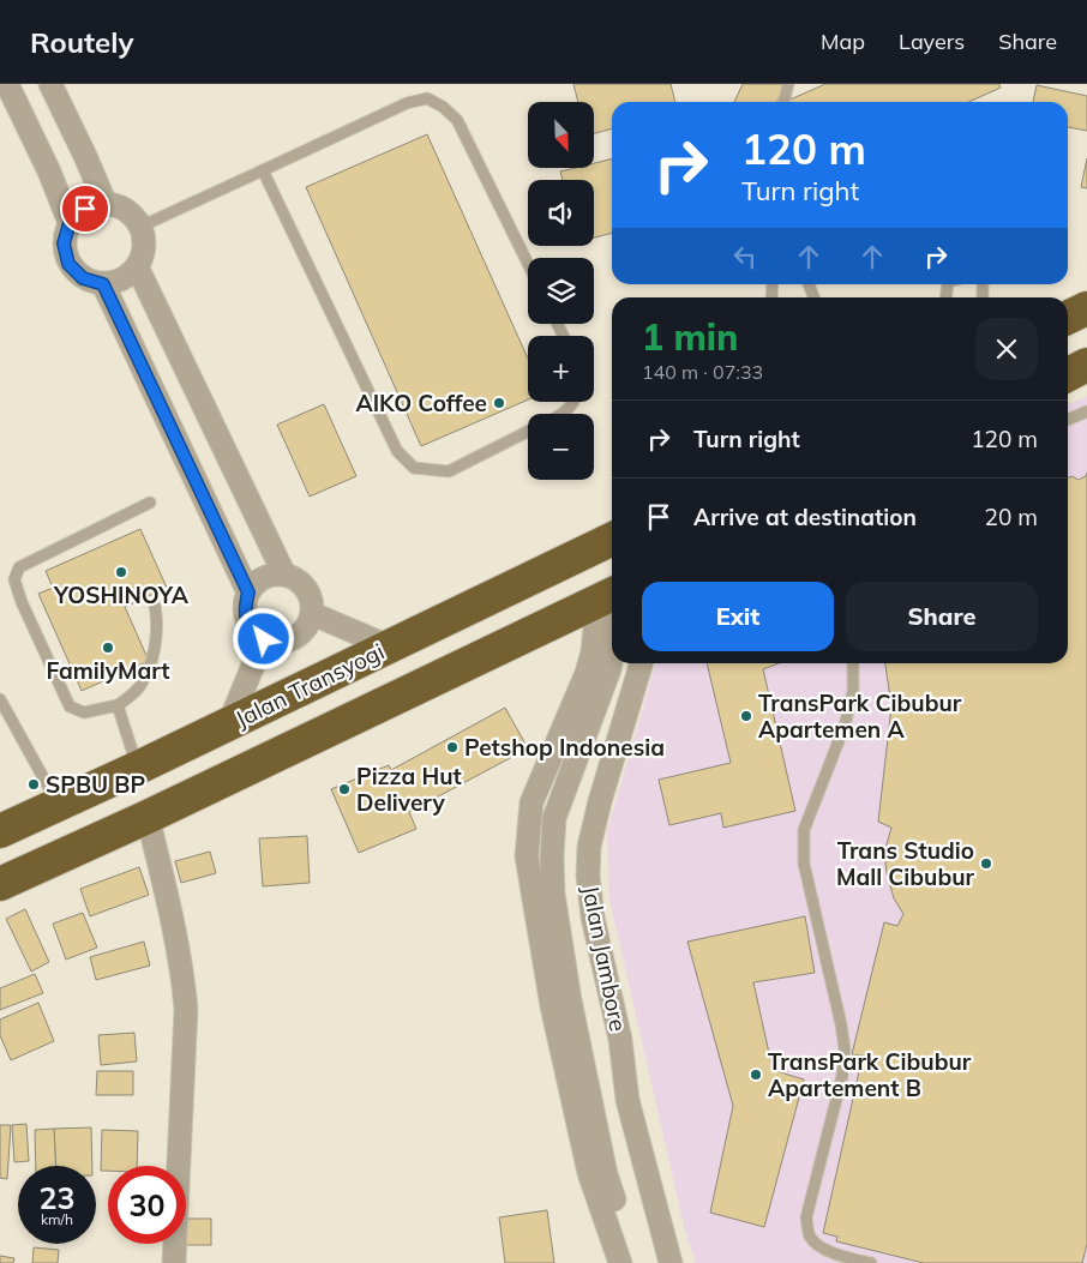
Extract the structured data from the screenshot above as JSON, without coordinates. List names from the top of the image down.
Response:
{
  "streets": {
    "highway": ["Jalan Transyogi"],
    "street": ["Jalan Jambore"]
  },
  "places": [
    "AIKO Coffee",
    "YOSHINOYA",
    "FamilyMart",
    "TransPark Cibubur Apartemen A",
    "Petshop Indonesia",
    "SPBU BP",
    "Pizza Hut Delivery",
    "Trans Studio Mall Cibubur",
    "TransPark Cibubur Apartement B"
  ],
  "north": "bottom right",
  "page": {
    "header": "Routely",
    "nav": ["Map", "Layers", "Share"],
    "map_buttons": ["+", "−"],
    "turn": ["120 m", "Turn right"],
    "heading": ["1 min", "140 m · 07:33"],
    "list": [
      {
        "name": "Turn right",
        "value": "120 m"
      },
      {
        "name": "Arrive at destination",
        "value": "20 m"
      }
    ],
    "buttons": ["Exit", "Share"],
    "speed": "23 km/h",
    "limit": "30"
  }
}
